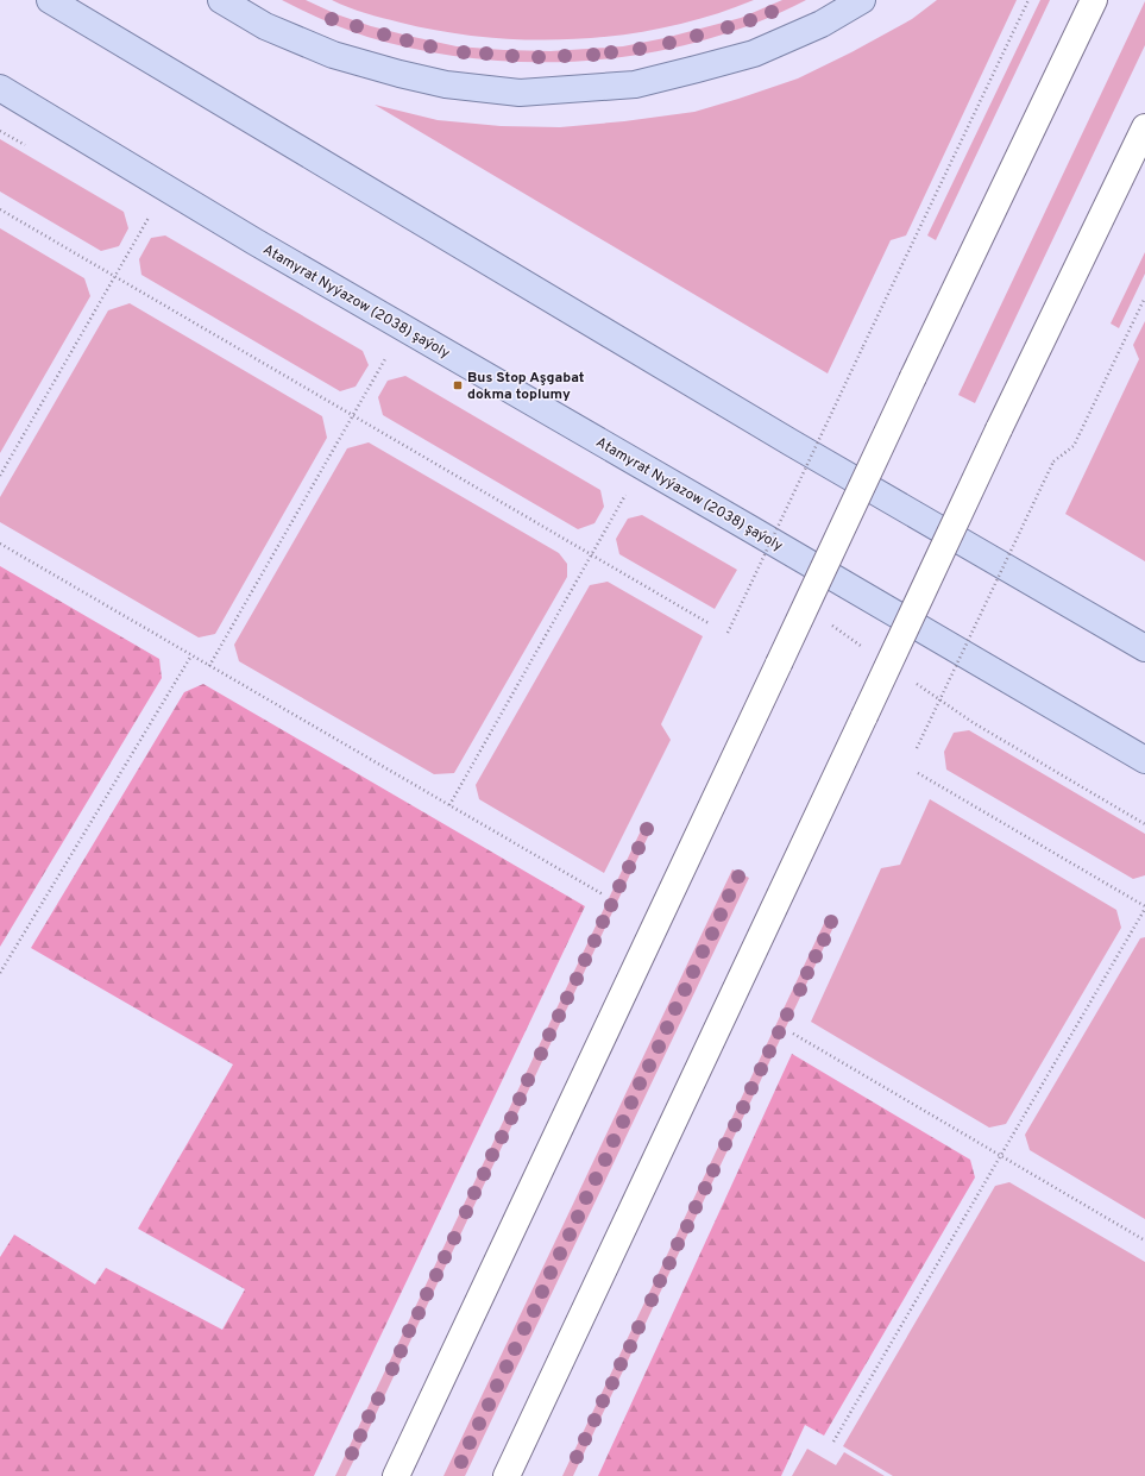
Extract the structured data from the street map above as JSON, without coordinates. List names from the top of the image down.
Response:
{
  "streets": {
    "main road": ["Atamyrat Nyýazow (2038) şaýoly"]
  },
  "places": {
    "transit": ["Bus Stop Aşgabat dokma toplumy"]
  }
}
